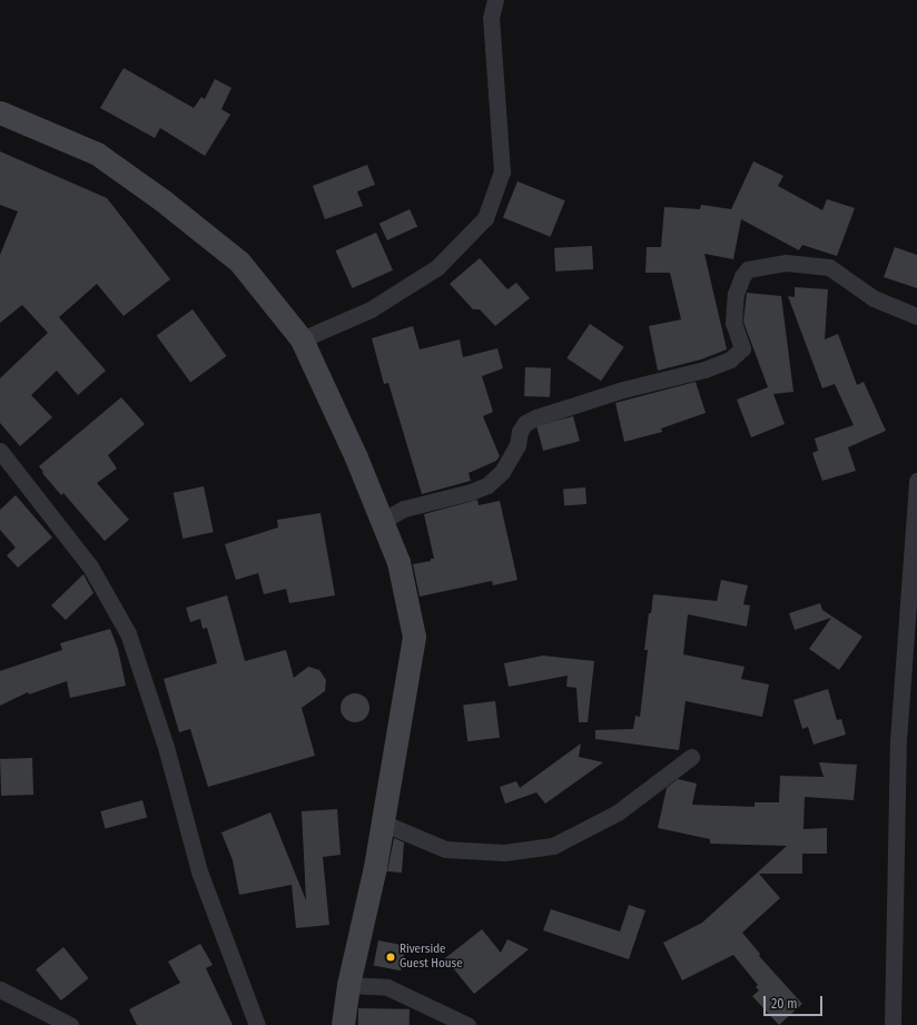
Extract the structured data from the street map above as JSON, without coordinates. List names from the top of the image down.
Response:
{
  "places": ["Riverside Guest House"],
  "scale_bar": "20 m"
}
